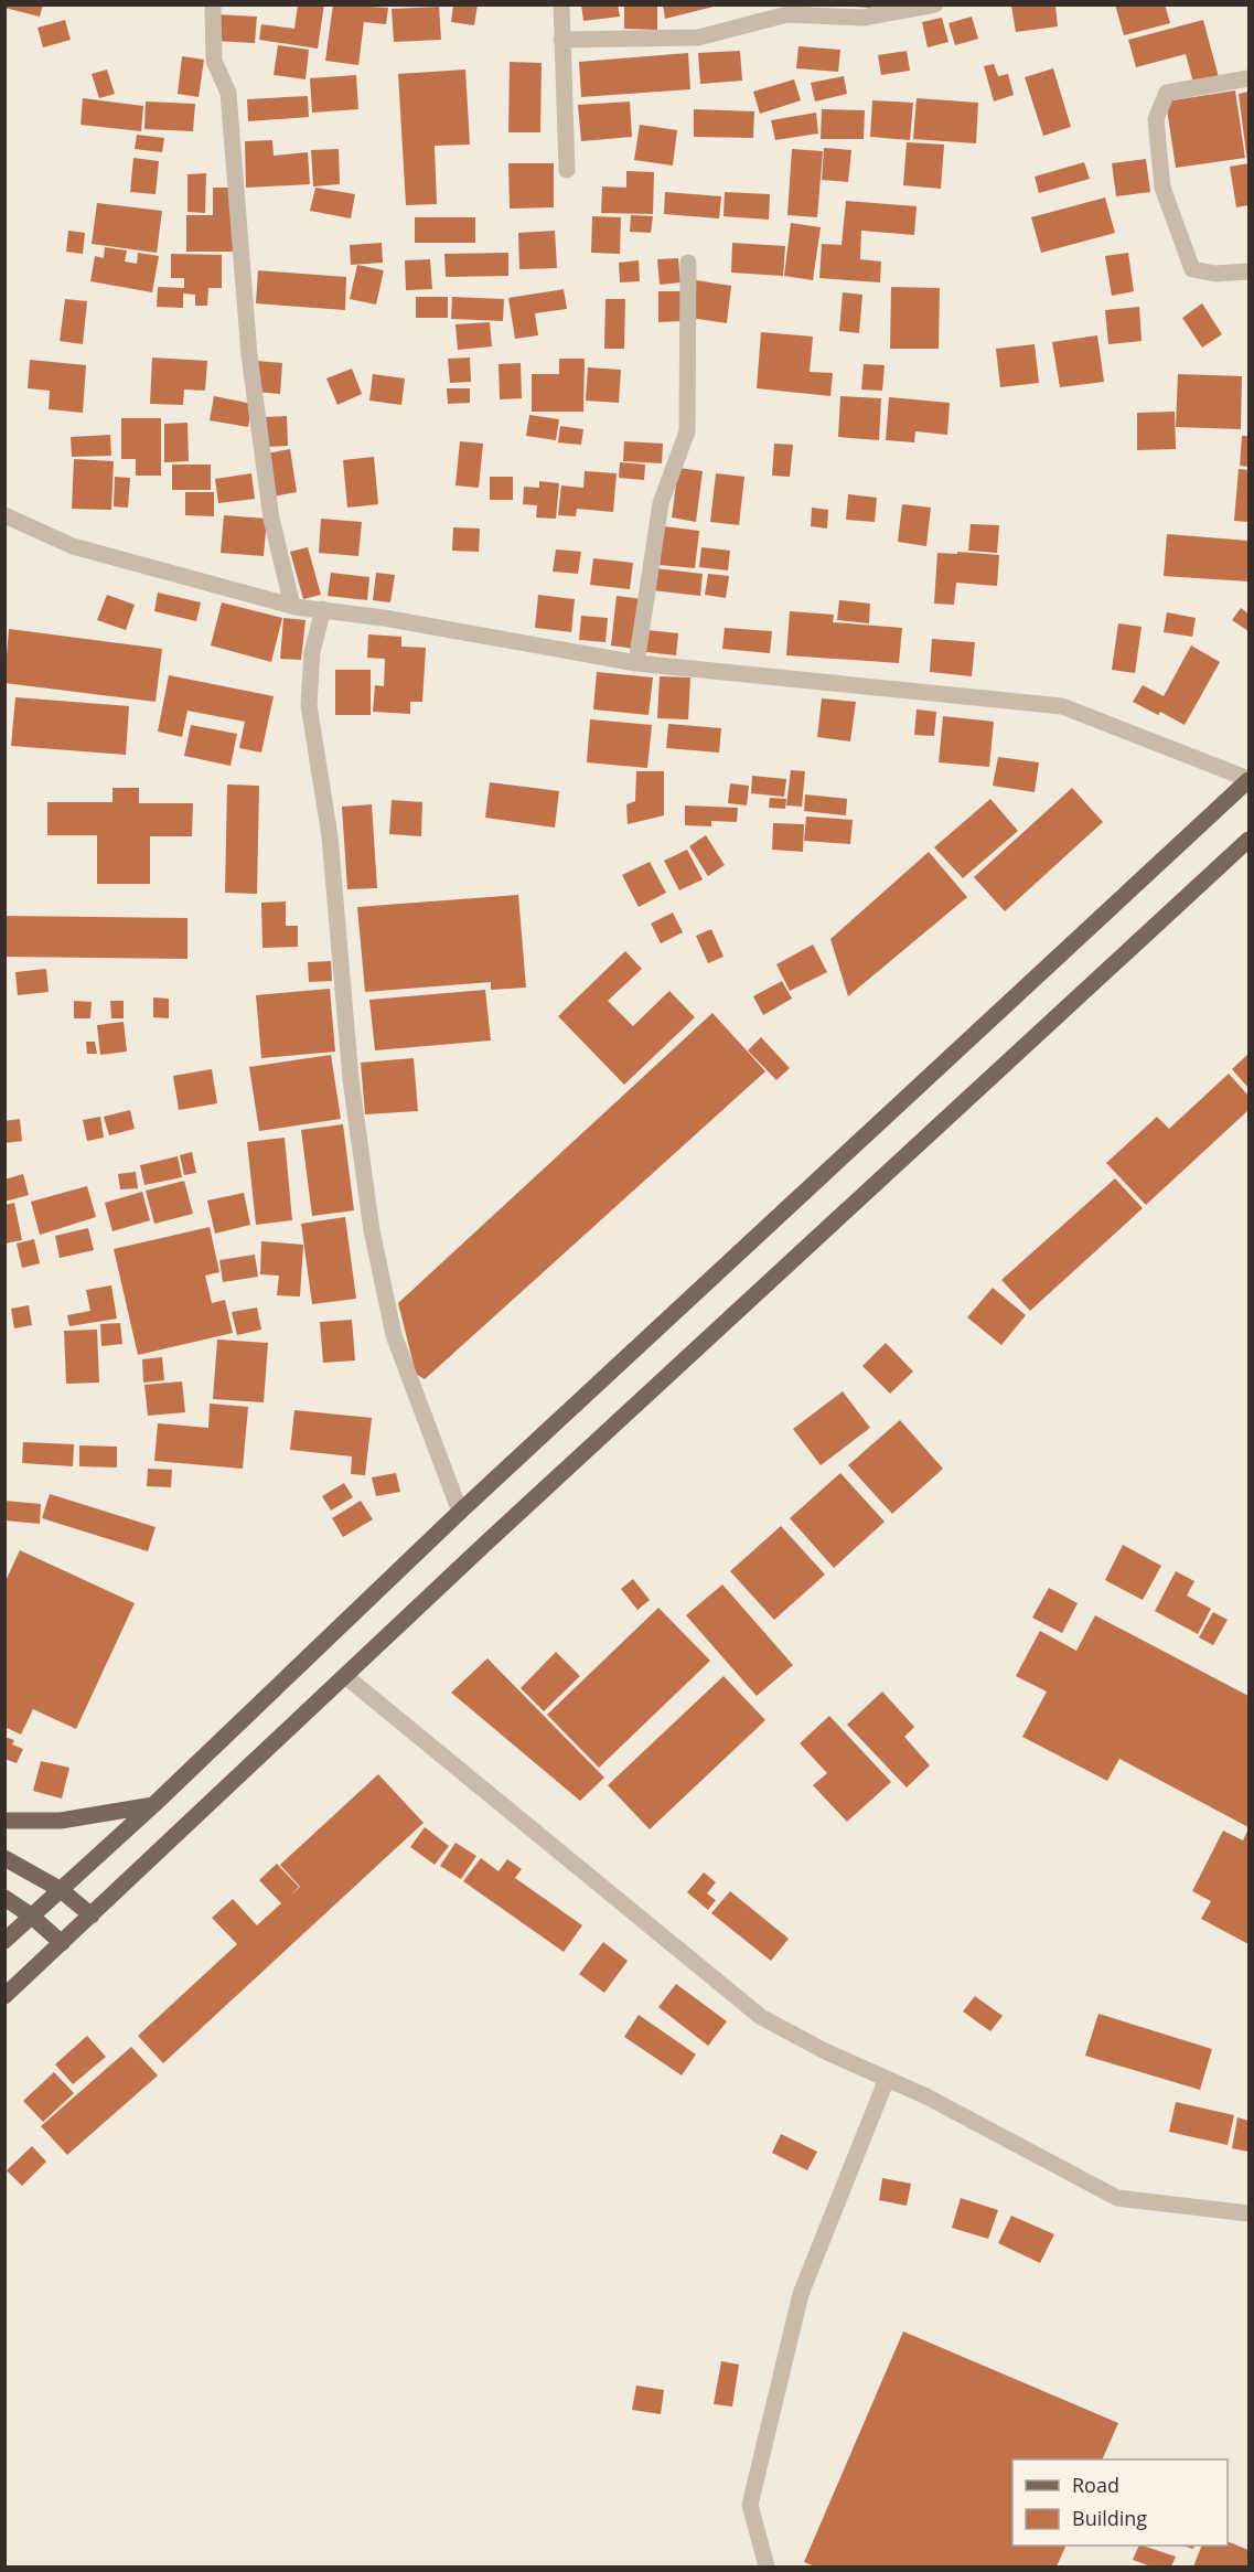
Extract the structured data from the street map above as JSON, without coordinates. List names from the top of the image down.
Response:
{
  "legend": ["Road", "Building"]
}
